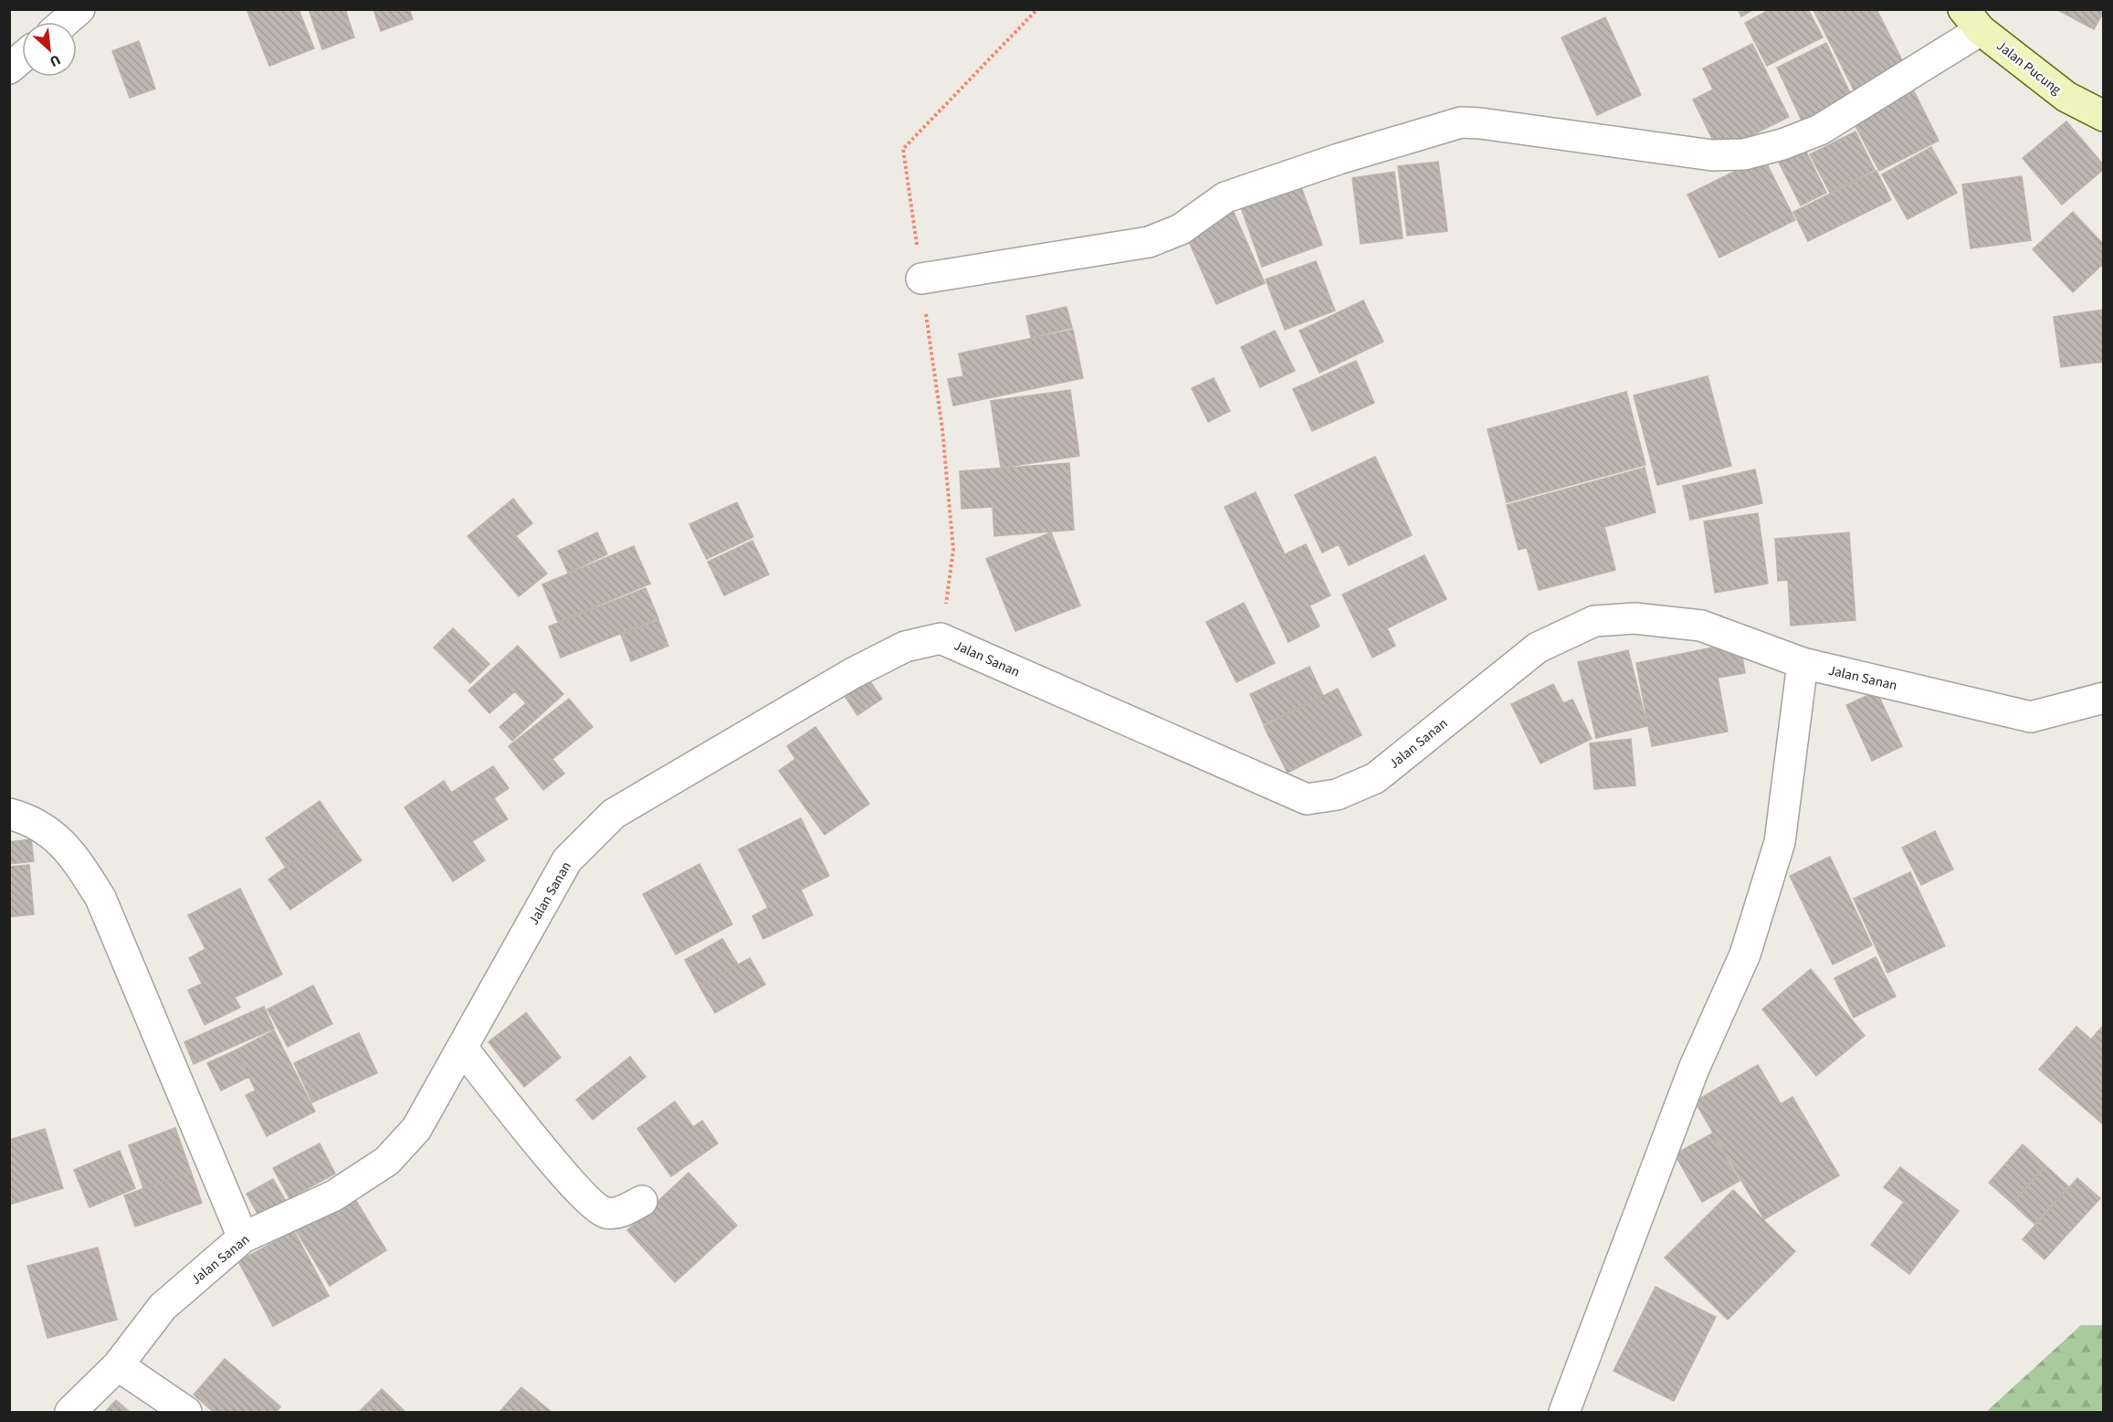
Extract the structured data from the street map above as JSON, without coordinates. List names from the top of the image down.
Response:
{
  "streets": {
    "main road": ["Jalan Pucung"],
    "street": ["Jalan Sanan"]
  },
  "north": "bottom right"
}
